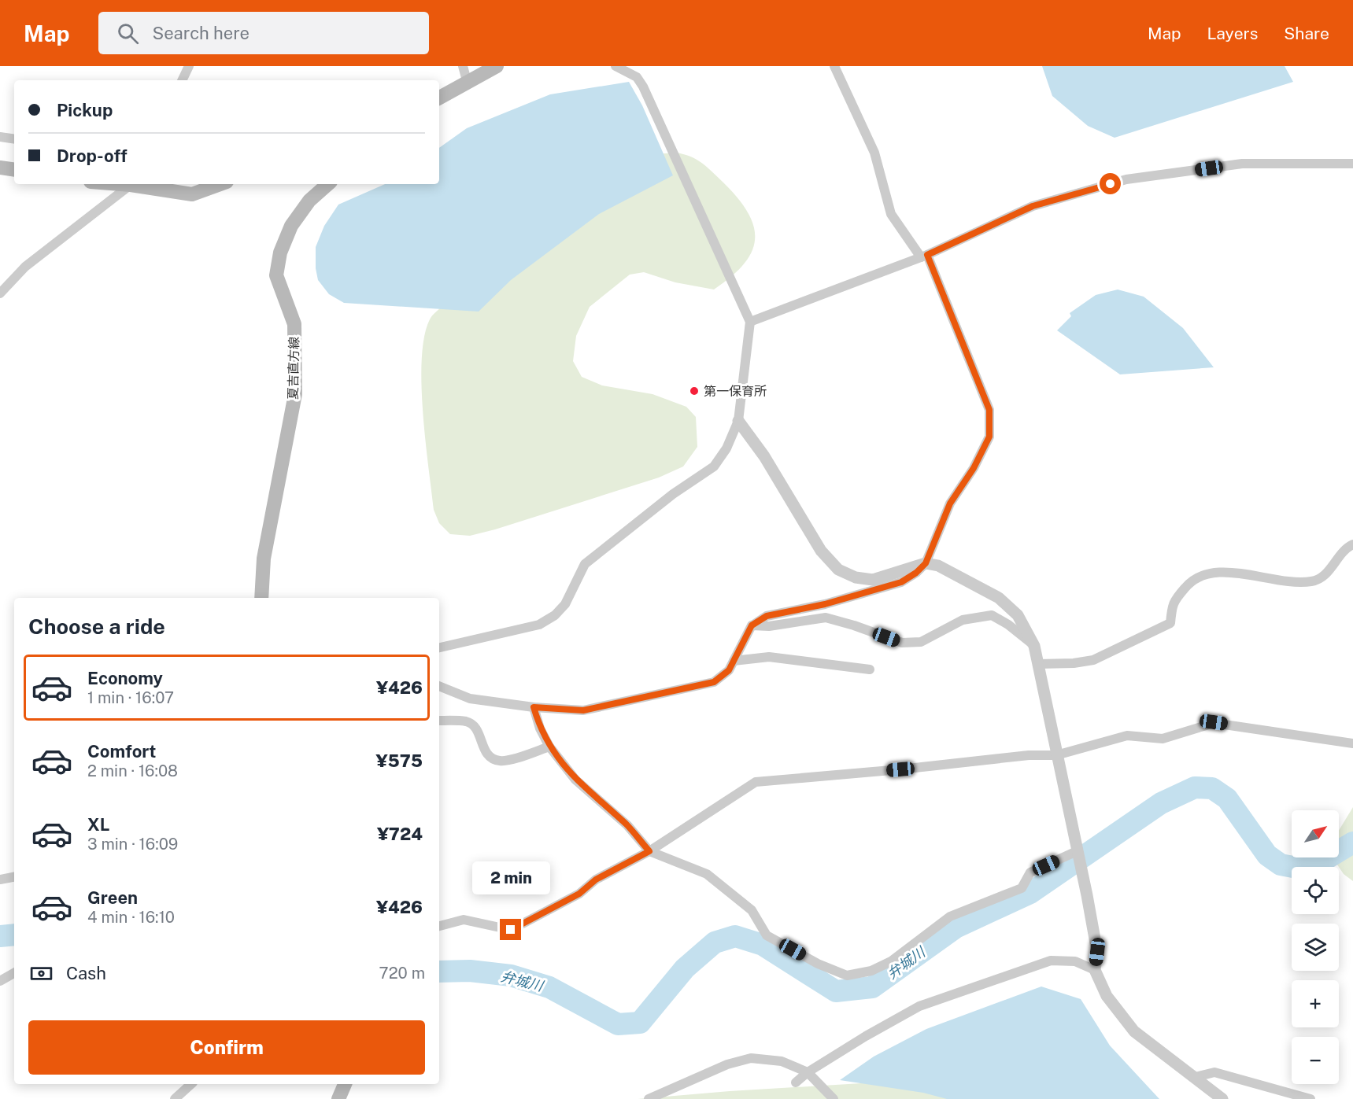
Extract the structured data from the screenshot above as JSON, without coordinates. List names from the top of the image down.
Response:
{
  "streets": {
    "main road": ["夏吉直方線"]
  },
  "water": ["弁城川"],
  "places": ["第一保育所"],
  "north": "top right",
  "page": {
    "header": "Map",
    "search": "Search here",
    "nav": ["Map", "Layers", "Share"],
    "banner": ["Pickup", "Drop-off"],
    "heading": "Choose a ride",
    "list": [
      {
        "name": "Economy",
        "note": "1 min · 16:07",
        "value": "¥426"
      },
      {
        "name": "Comfort",
        "note": "2 min · 16:08",
        "value": "¥575"
      },
      {
        "name": "XL",
        "note": "3 min · 16:09",
        "value": "¥724"
      },
      {
        "name": "Green",
        "note": "4 min · 16:10",
        "value": "¥426"
      }
    ],
    "map_buttons": ["+", "−"],
    "bubble": "2 min",
    "pay": ["Cash", "720 m"],
    "buttons": "Confirm"
  }
}
